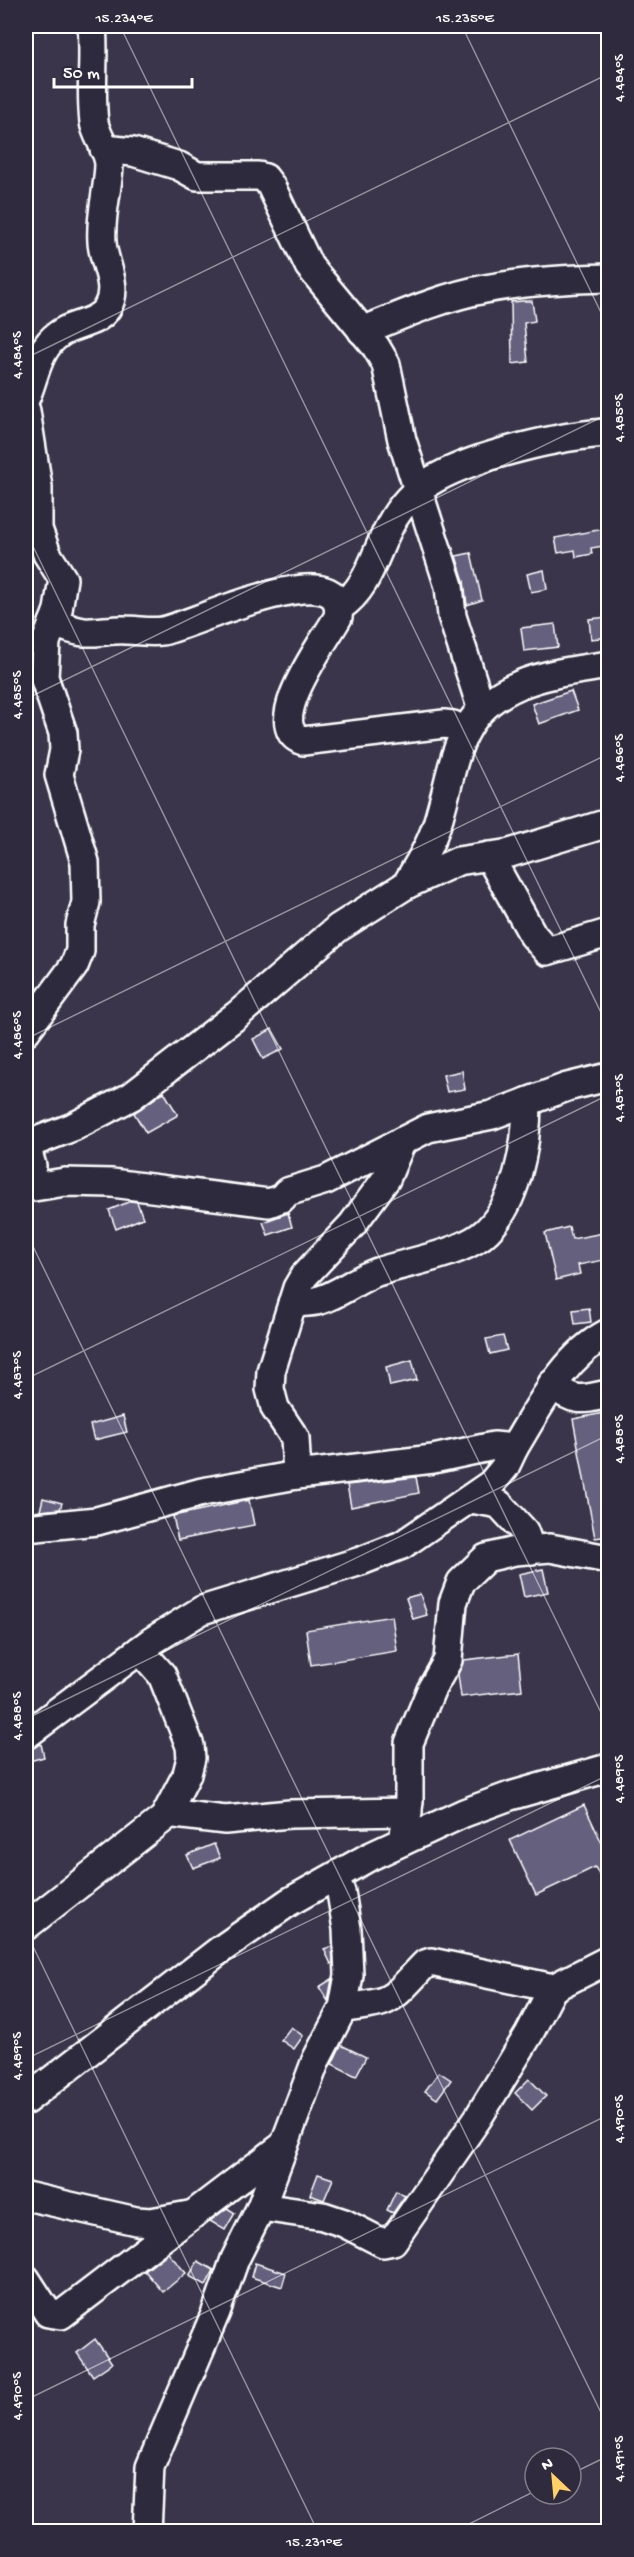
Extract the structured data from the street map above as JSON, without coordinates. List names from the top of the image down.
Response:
{
  "scale_bar": "50 m",
  "north": "top left",
  "coordinates": [
    "15.234°E",
    "15.235°E",
    "4.484°S",
    "4.485°S",
    "4.486°S",
    "4.487°S",
    "4.488°S",
    "4.489°S",
    "4.490°S",
    "4.491°S",
    "15.231°E"
  ]
}
